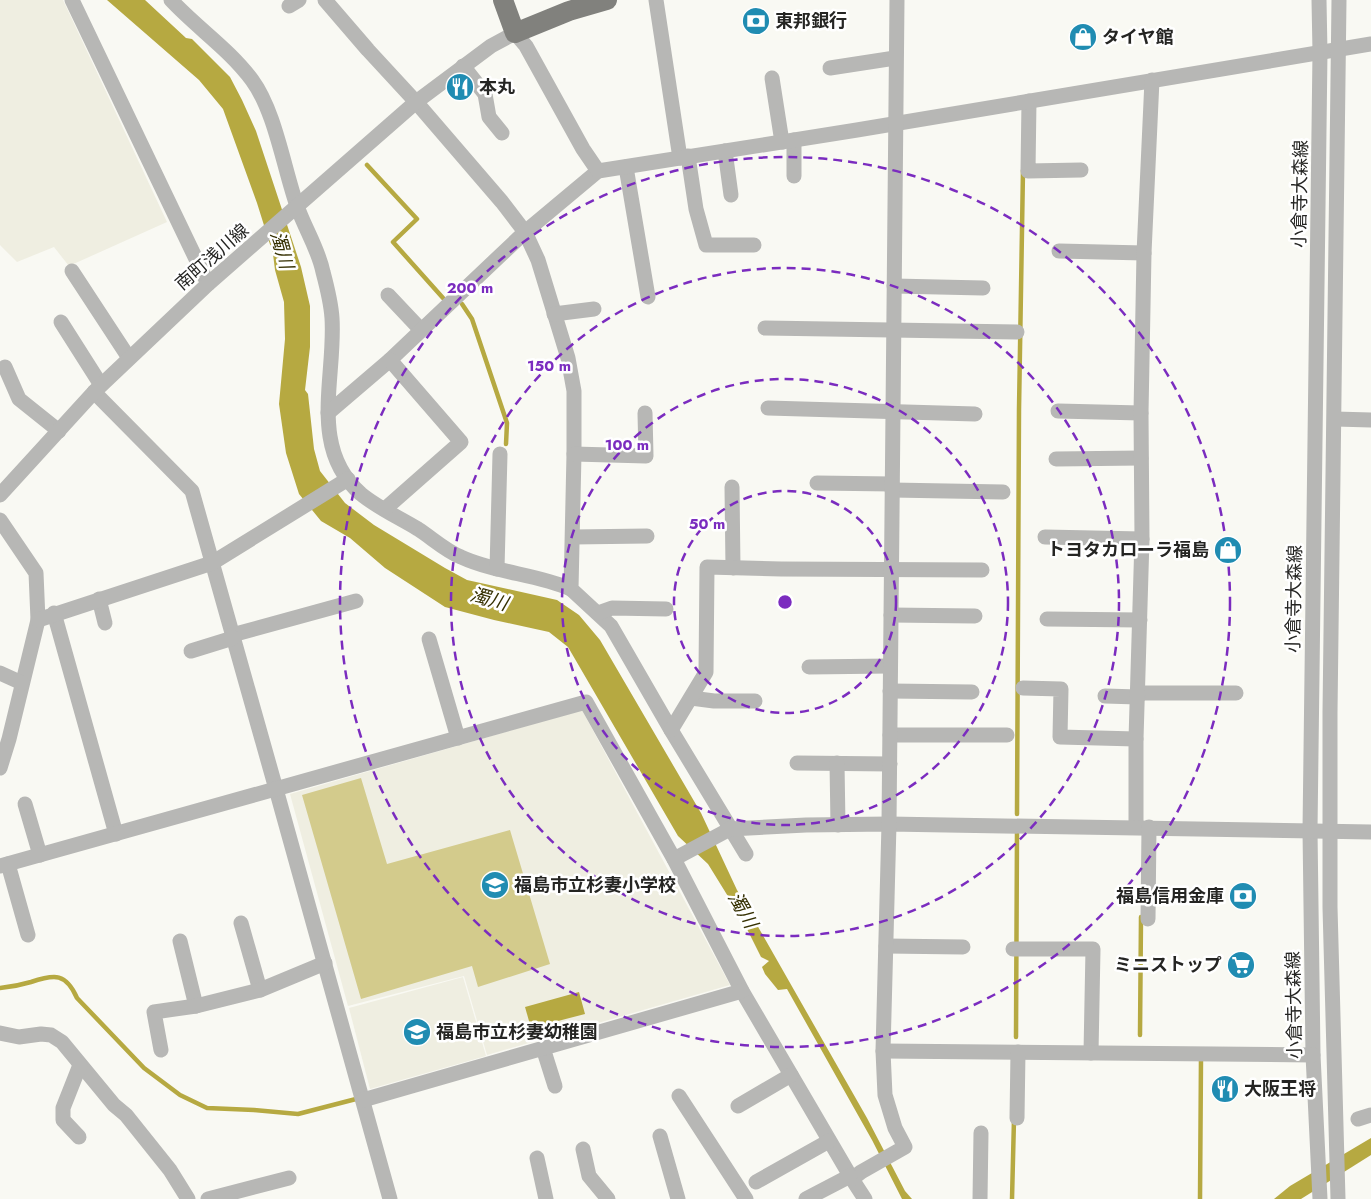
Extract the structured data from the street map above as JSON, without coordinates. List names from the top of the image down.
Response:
{
  "streets": {
    "street": ["小倉寺大森線", "南町浅川線"]
  },
  "water": ["濁川"],
  "places": {
    "bank": ["東邦銀行", "福島信用金庫"],
    "shop": ["タイヤ館", "トヨタカローラ福島"],
    "restaurant": ["本丸", "大阪王将"],
    "school or university": ["福島市立杉妻小学校", "福島市立杉妻幼稚園"],
    "supermarket": ["ミニストップ"]
  },
  "rings": [
    "200 m",
    "150 m",
    "100 m",
    "50 m"
  ]
}
